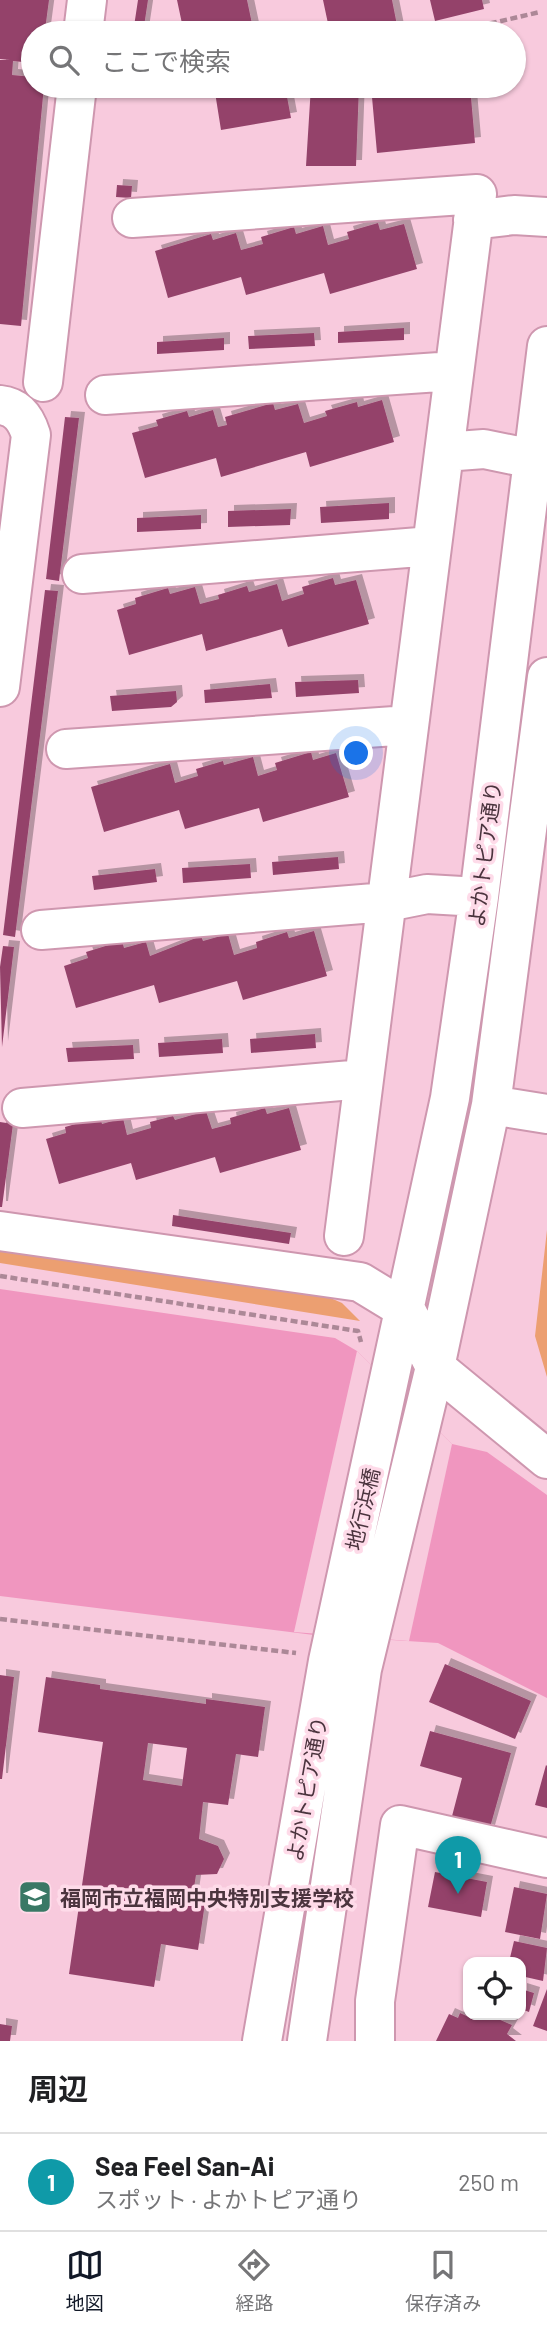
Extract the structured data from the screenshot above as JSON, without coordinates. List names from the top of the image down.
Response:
{
  "streets": {
    "street": ["よかトピア通り", "地行浜橋"]
  },
  "crossings": [
    ["よかトピア通り", "地行浜橋"]
  ],
  "places": {
    "school or university": ["福岡市立福岡中央特別支援学校"]
  },
  "page": {
    "search": "ここで検索",
    "pins": "1",
    "heading": "周辺",
    "list": [
      {
        "mark": "1",
        "name": "Sea Feel San-Ai",
        "note": "スポット · よかトピア通り",
        "value": "250 m"
      }
    ],
    "nav": ["地図", "経路", "保存済み"]
  }
}
